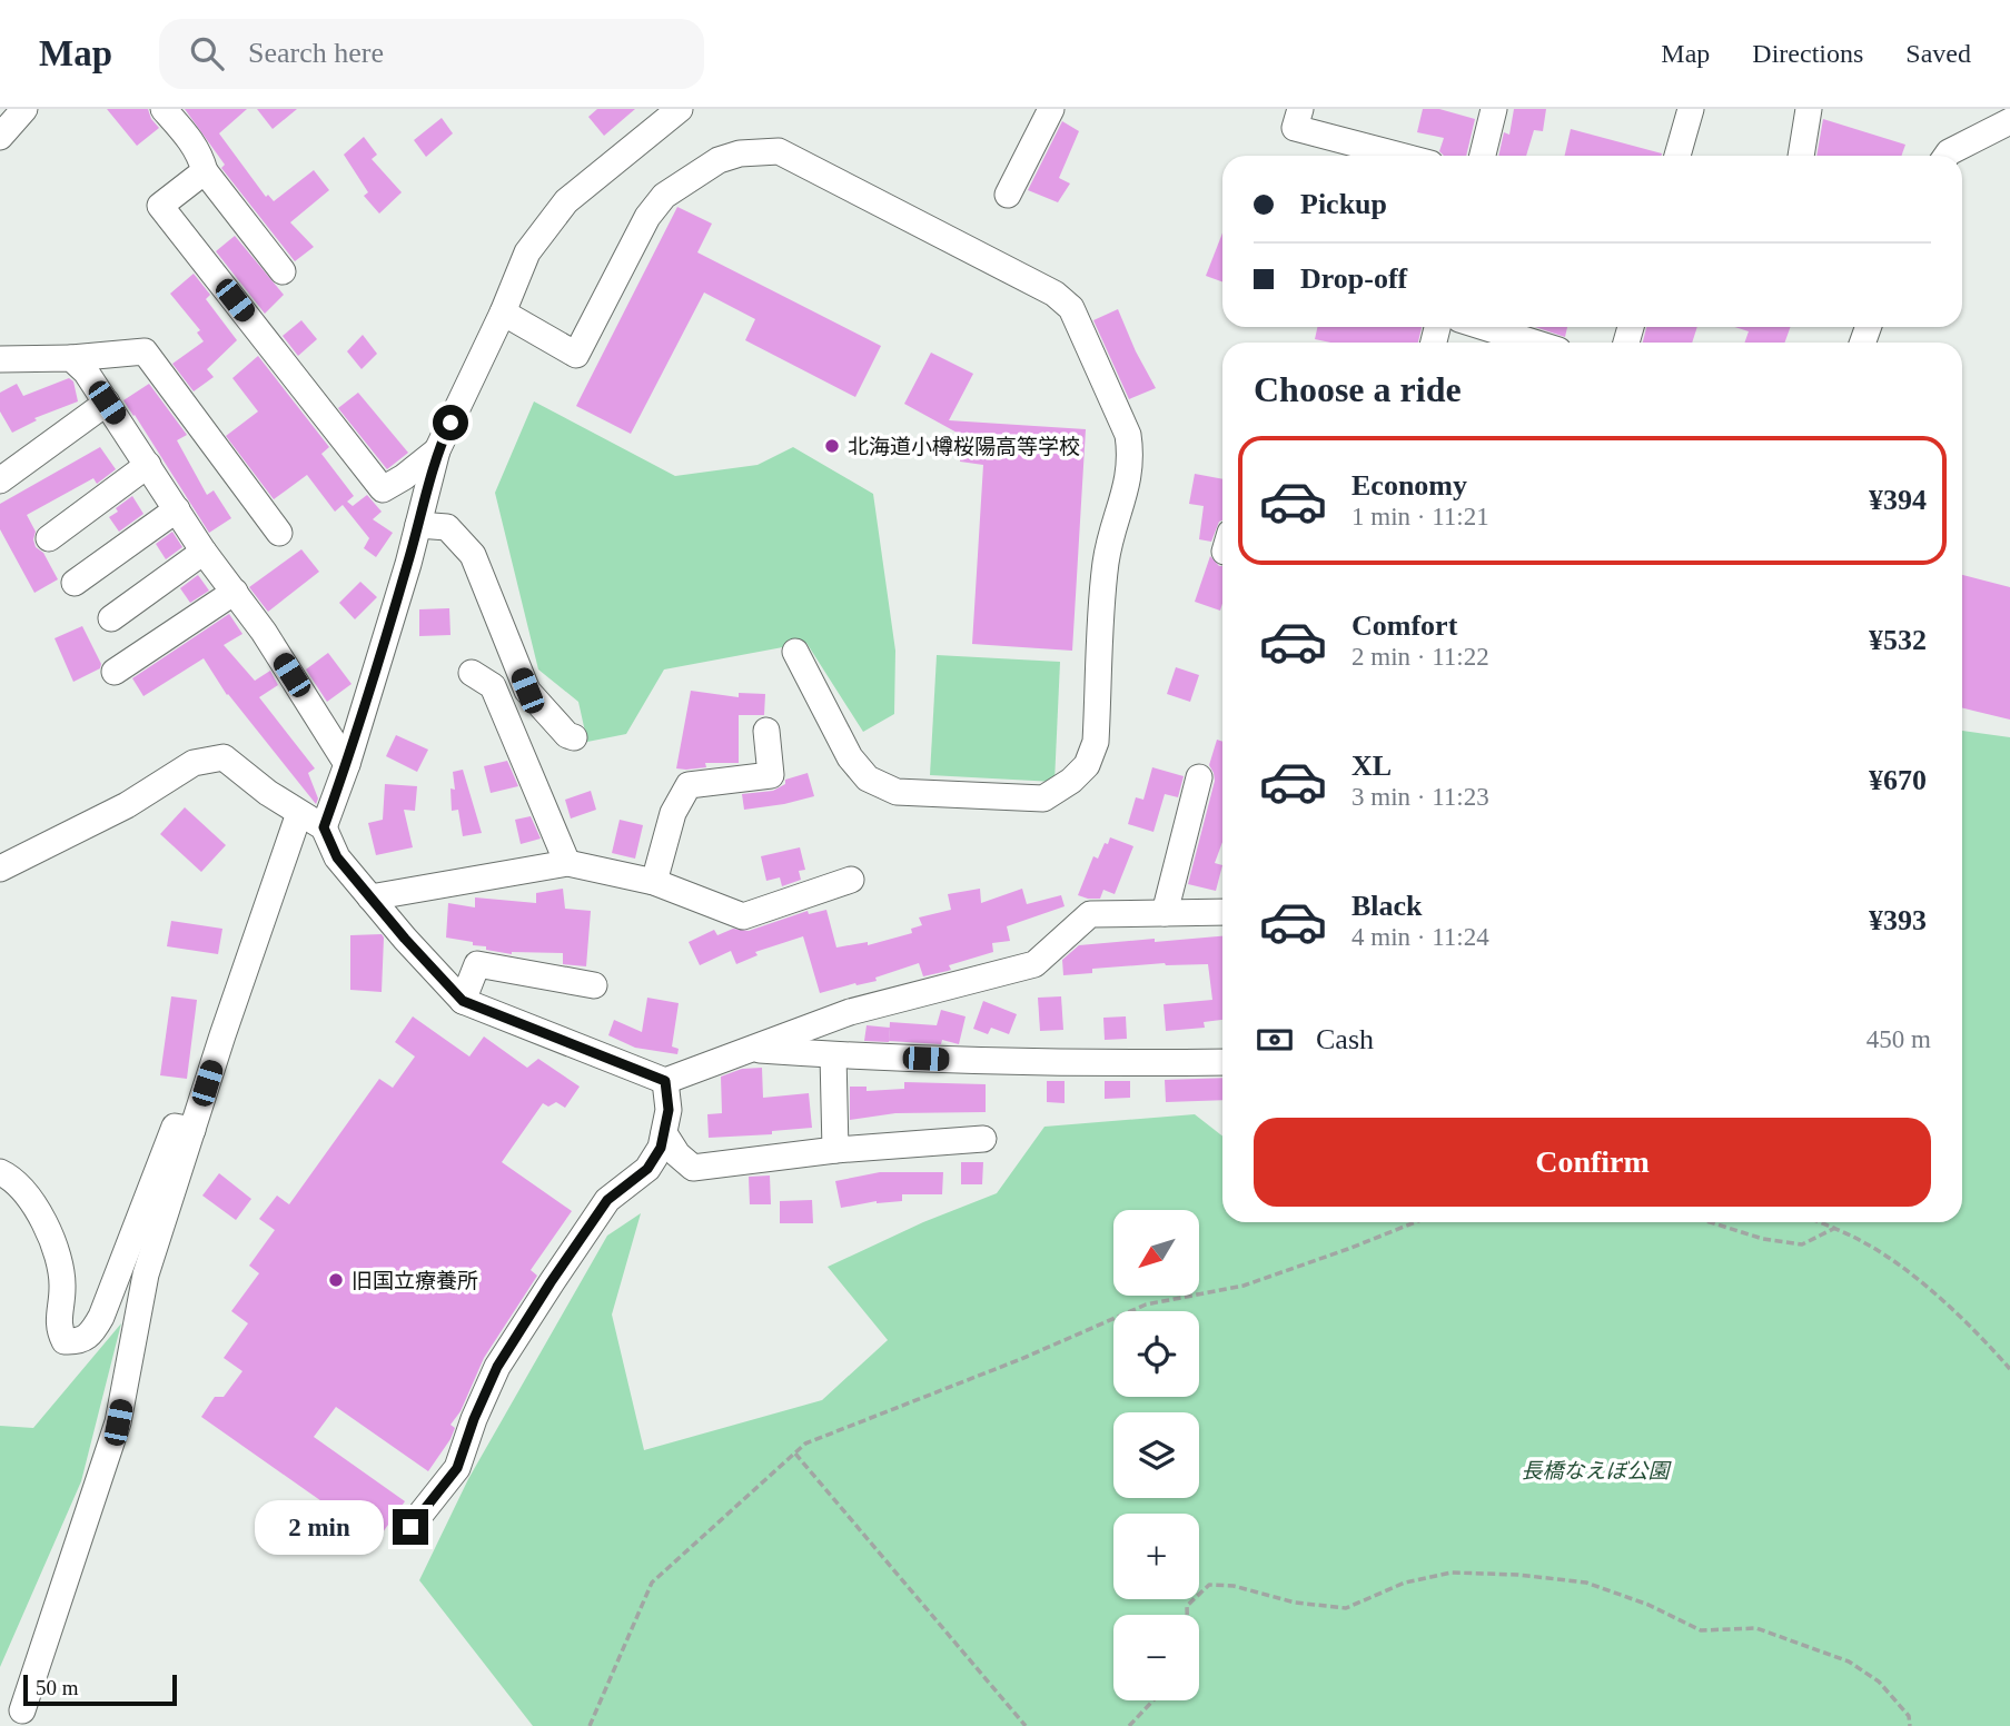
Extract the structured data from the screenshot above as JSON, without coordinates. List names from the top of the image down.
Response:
{
  "parks": ["長橋なえぼ公園"],
  "places": ["北海道小樽桜陽高等学校", "旧国立療養所"],
  "scale_bar": "50 m",
  "north": "bottom left",
  "page": {
    "header": "Map",
    "search": "Search here",
    "nav": ["Map", "Directions", "Saved"],
    "banner": ["Pickup", "Drop-off"],
    "heading": "Choose a ride",
    "list": [
      {
        "name": "Economy",
        "note": "1 min · 11:21",
        "value": "¥394"
      },
      {
        "name": "Comfort",
        "note": "2 min · 11:22",
        "value": "¥532"
      },
      {
        "name": "XL",
        "note": "3 min · 11:23",
        "value": "¥670"
      },
      {
        "name": "Black",
        "note": "4 min · 11:24",
        "value": "¥393"
      }
    ],
    "pay": ["Cash", "450 m"],
    "buttons": "Confirm",
    "map_buttons": ["+", "−"],
    "bubble": "2 min",
    "scale": "50 m"
  }
}
